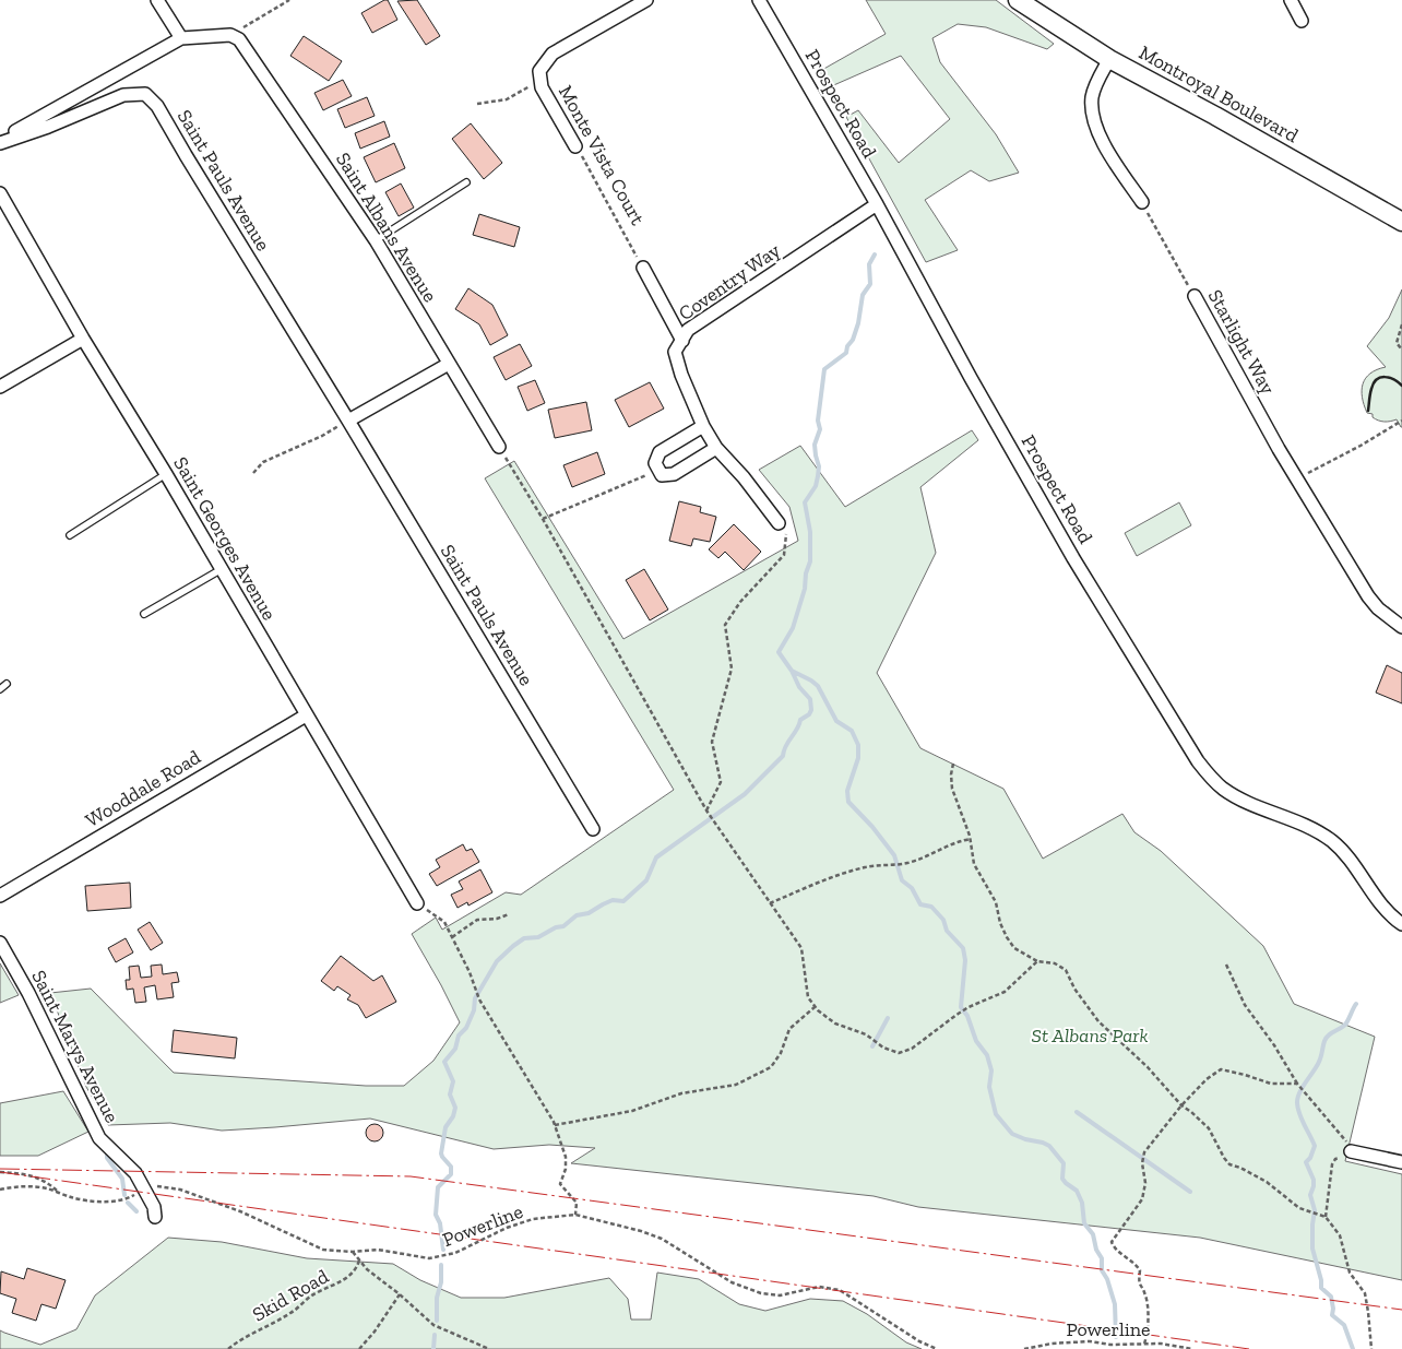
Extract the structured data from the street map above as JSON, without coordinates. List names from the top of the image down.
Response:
{
  "streets": {
    "street": [
      "Montroyal Boulevard",
      "Prospect Road",
      "Monte Vista Court",
      "Saint Pauls Avenue",
      "Saint Albans Avenue",
      "Coventry Way",
      "Starlight Way",
      "Saint Georges Avenue",
      "Wooddale Road",
      "Saint Marys Avenue"
    ],
    "path": ["Powerline", "Skid Road"]
  },
  "crossings": [
    ["Prospect Road", "Coventry Way"],
    ["Saint Georges Avenue", "Wooddale Road"],
    ["Saint Marys Avenue", "Powerline"]
  ],
  "parks": ["St Albans Park"]
}
